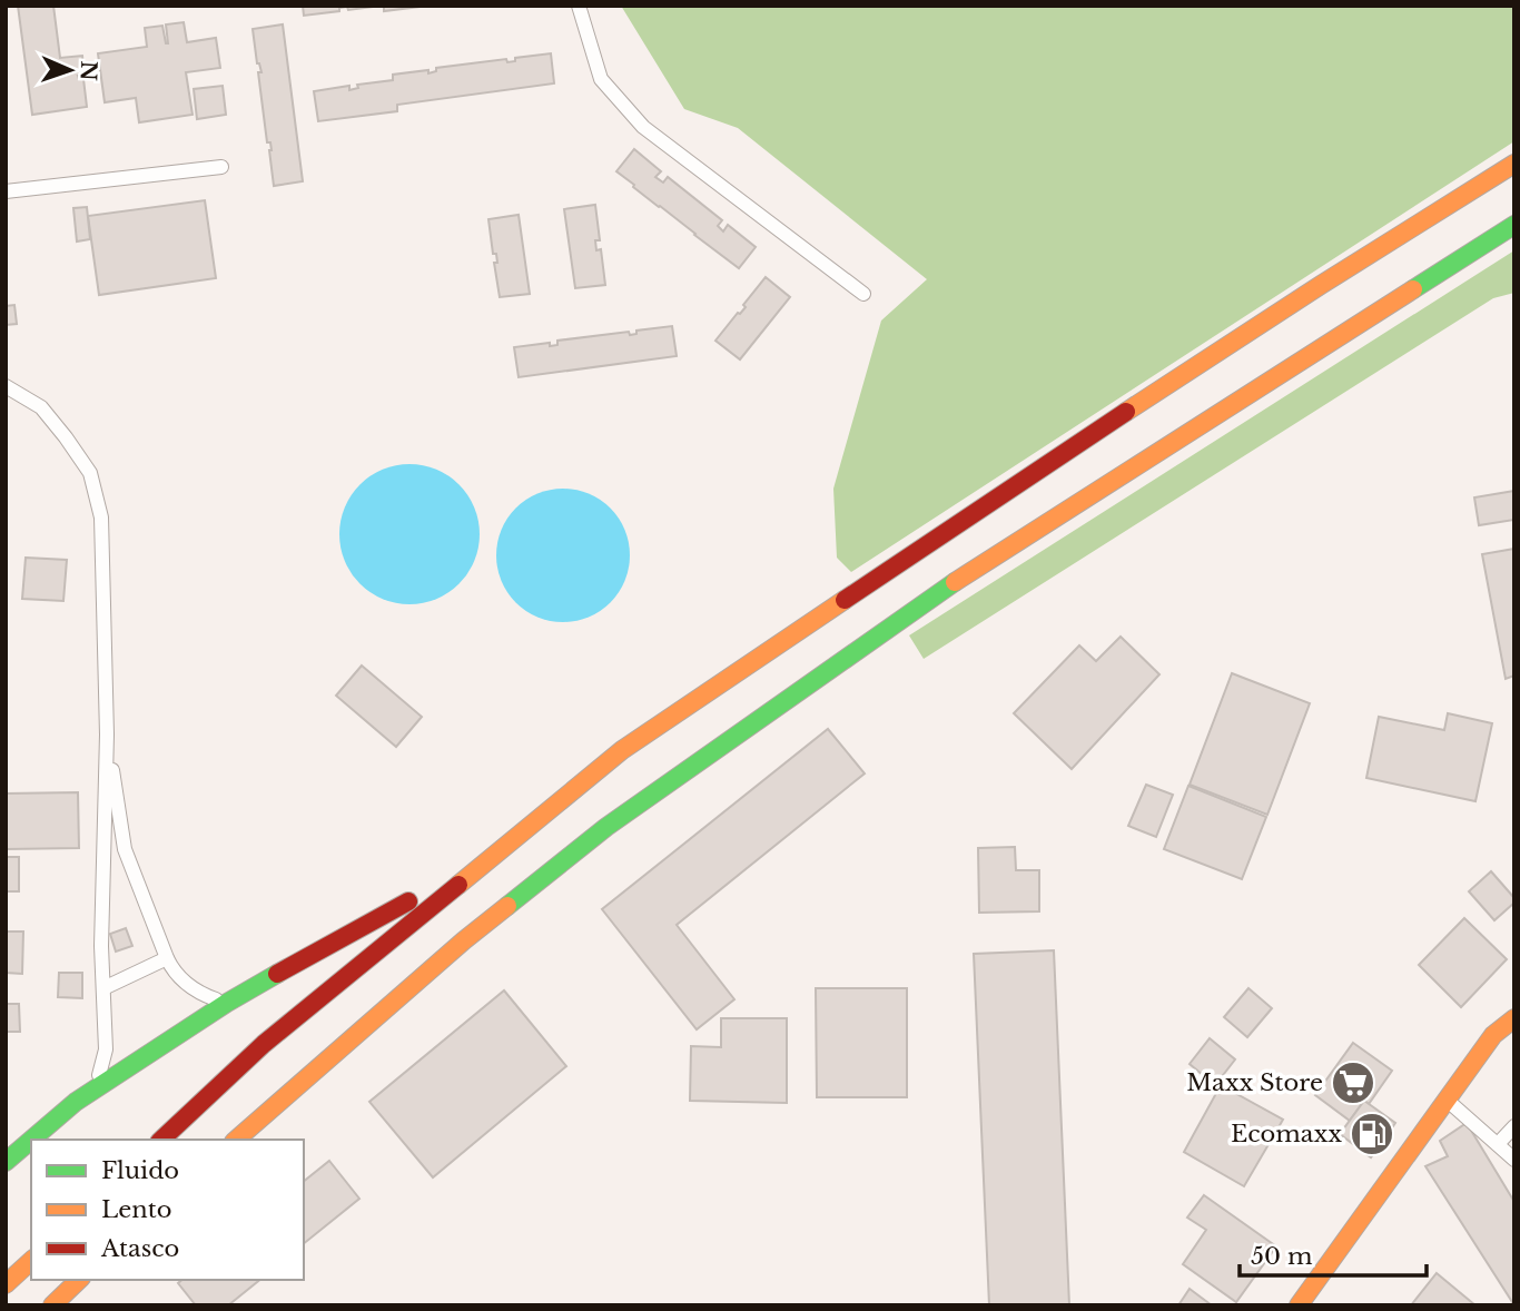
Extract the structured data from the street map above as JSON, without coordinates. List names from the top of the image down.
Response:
{
  "places": {
    "supermarket": ["Maxx Store"],
    "fuel station": ["Ecomaxx"]
  },
  "legend": ["Fluido", "Lento", "Atasco"],
  "scale_bar": "50 m",
  "north": "right"
}
